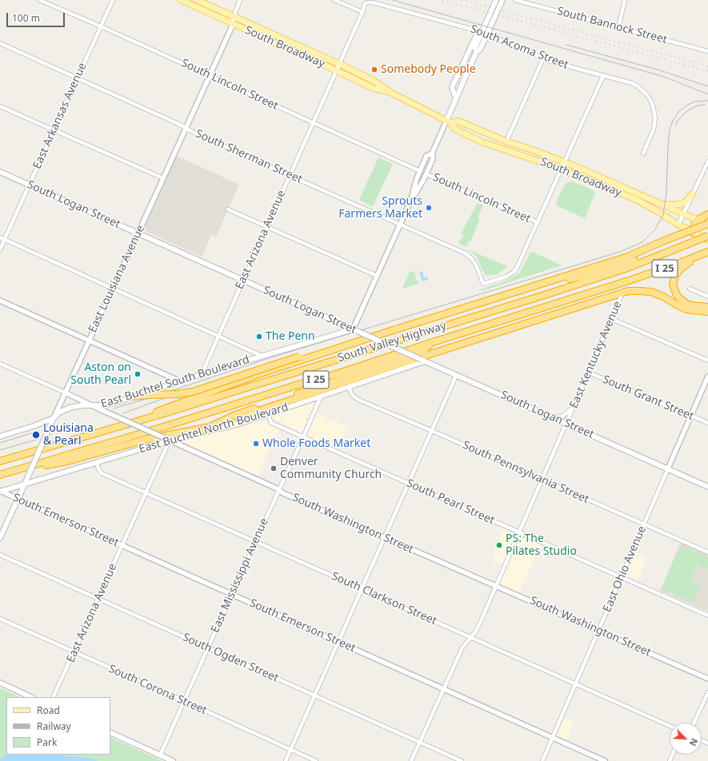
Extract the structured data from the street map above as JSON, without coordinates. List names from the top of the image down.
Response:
{
  "streets": {
    "highway": ["I 25", "South Valley Highway"],
    "main road": [
      "South Broadway",
      "South Logan Street",
      "East Louisiana Avenue",
      "East Buchtel South Boulevard",
      "East Buchtel North Boulevard"
    ],
    "street": [
      "South Bannock Street",
      "South Acoma Street",
      "South Lincoln Street",
      "East Arkansas Avenue",
      "South Sherman Street",
      "East Arizona Avenue",
      "East Kentucky Avenue",
      "South Grant Street",
      "South Pennsylvania Street",
      "South Pearl Street",
      "South Emerson Street",
      "South Washington Street",
      "East Ohio Avenue",
      "East Mississippi Avenue",
      "South Clarkson Street",
      "South Ogden Street",
      "South Corona Street"
    ]
  },
  "crossings": [
    ["South Broadway", "East Arizona Avenue"],
    ["South Broadway", "East Louisiana Avenue"],
    ["South Acoma Street", "East Arizona Avenue"],
    ["South Lincoln Street", "East Arkansas Avenue"],
    ["South Lincoln Street", "South Sherman Street"],
    ["South Lincoln Street", "East Arizona Avenue"],
    ["South Lincoln Street", "East Louisiana Avenue"],
    ["East Arkansas Avenue", "South Sherman Street"],
    ["East Arkansas Avenue", "South Logan Street"],
    ["South Sherman Street", "East Arizona Avenue"],
    ["South Sherman Street", "East Louisiana Avenue"],
    ["South Logan Street", "East Arizona Avenue"],
    ["South Logan Street", "East Louisiana Avenue"],
    ["South Logan Street", "East Kentucky Avenue"],
    ["South Logan Street", "East Buchtel South Boulevard"],
    ["South Logan Street", "East Buchtel North Boulevard"],
    ["South Logan Street", "East Ohio Avenue"],
    ["East Arizona Avenue", "East Buchtel South Boulevard"],
    ["East Arizona Avenue", "East Buchtel North Boulevard"],
    ["East Arizona Avenue", "South Emerson Street"],
    ["East Arizona Avenue", "South Washington Street"],
    ["East Arizona Avenue", "South Clarkson Street"],
    ["East Arizona Avenue", "South Ogden Street"],
    ["East Arizona Avenue", "South Corona Street"],
    ["East Louisiana Avenue", "East Buchtel South Boulevard"],
    ["East Louisiana Avenue", "East Buchtel North Boulevard"],
    ["East Louisiana Avenue", "South Emerson Street"],
    ["East Louisiana Avenue", "South Washington Street"],
    ["East Kentucky Avenue", "South Grant Street"],
    ["East Kentucky Avenue", "South Pennsylvania Street"],
    ["East Kentucky Avenue", "South Pearl Street"],
    ["East Kentucky Avenue", "South Emerson Street"],
    ["East Kentucky Avenue", "South Washington Street"],
    ["East Kentucky Avenue", "South Clarkson Street"],
    ["East Kentucky Avenue", "South Ogden Street"],
    ["East Buchtel South Boulevard", "South Washington Street"],
    ["South Grant Street", "East Ohio Avenue"],
    ["East Buchtel North Boulevard", "South Pennsylvania Street"],
    ["East Buchtel North Boulevard", "South Pearl Street"],
    ["East Buchtel North Boulevard", "South Emerson Street"],
    ["East Buchtel North Boulevard", "South Washington Street"],
    ["East Buchtel North Boulevard", "East Mississippi Avenue"],
    ["East Buchtel North Boulevard", "South Clarkson Street"],
    ["South Pennsylvania Street", "East Ohio Avenue"],
    ["South Pearl Street", "East Ohio Avenue"],
    ["South Pearl Street", "East Mississippi Avenue"],
    ["South Emerson Street", "East Ohio Avenue"],
    ["South Emerson Street", "East Mississippi Avenue"],
    ["South Washington Street", "East Ohio Avenue"],
    ["South Washington Street", "East Mississippi Avenue"],
    ["East Ohio Avenue", "South Clarkson Street"],
    ["East Mississippi Avenue", "South Clarkson Street"],
    ["East Mississippi Avenue", "South Ogden Street"],
    ["East Mississippi Avenue", "South Corona Street"]
  ],
  "places": [
    "Somebody People",
    "Sprouts Farmers Market",
    "The Penn",
    "Aston on South Pearl",
    "Louisiana & Pearl",
    "Whole Foods Market",
    "Denver Community Church",
    "PS: The Pilates Studio"
  ],
  "legend": ["Road", "Railway", "Park"],
  "scale_bar": "100 m",
  "north": "bottom right"
}
